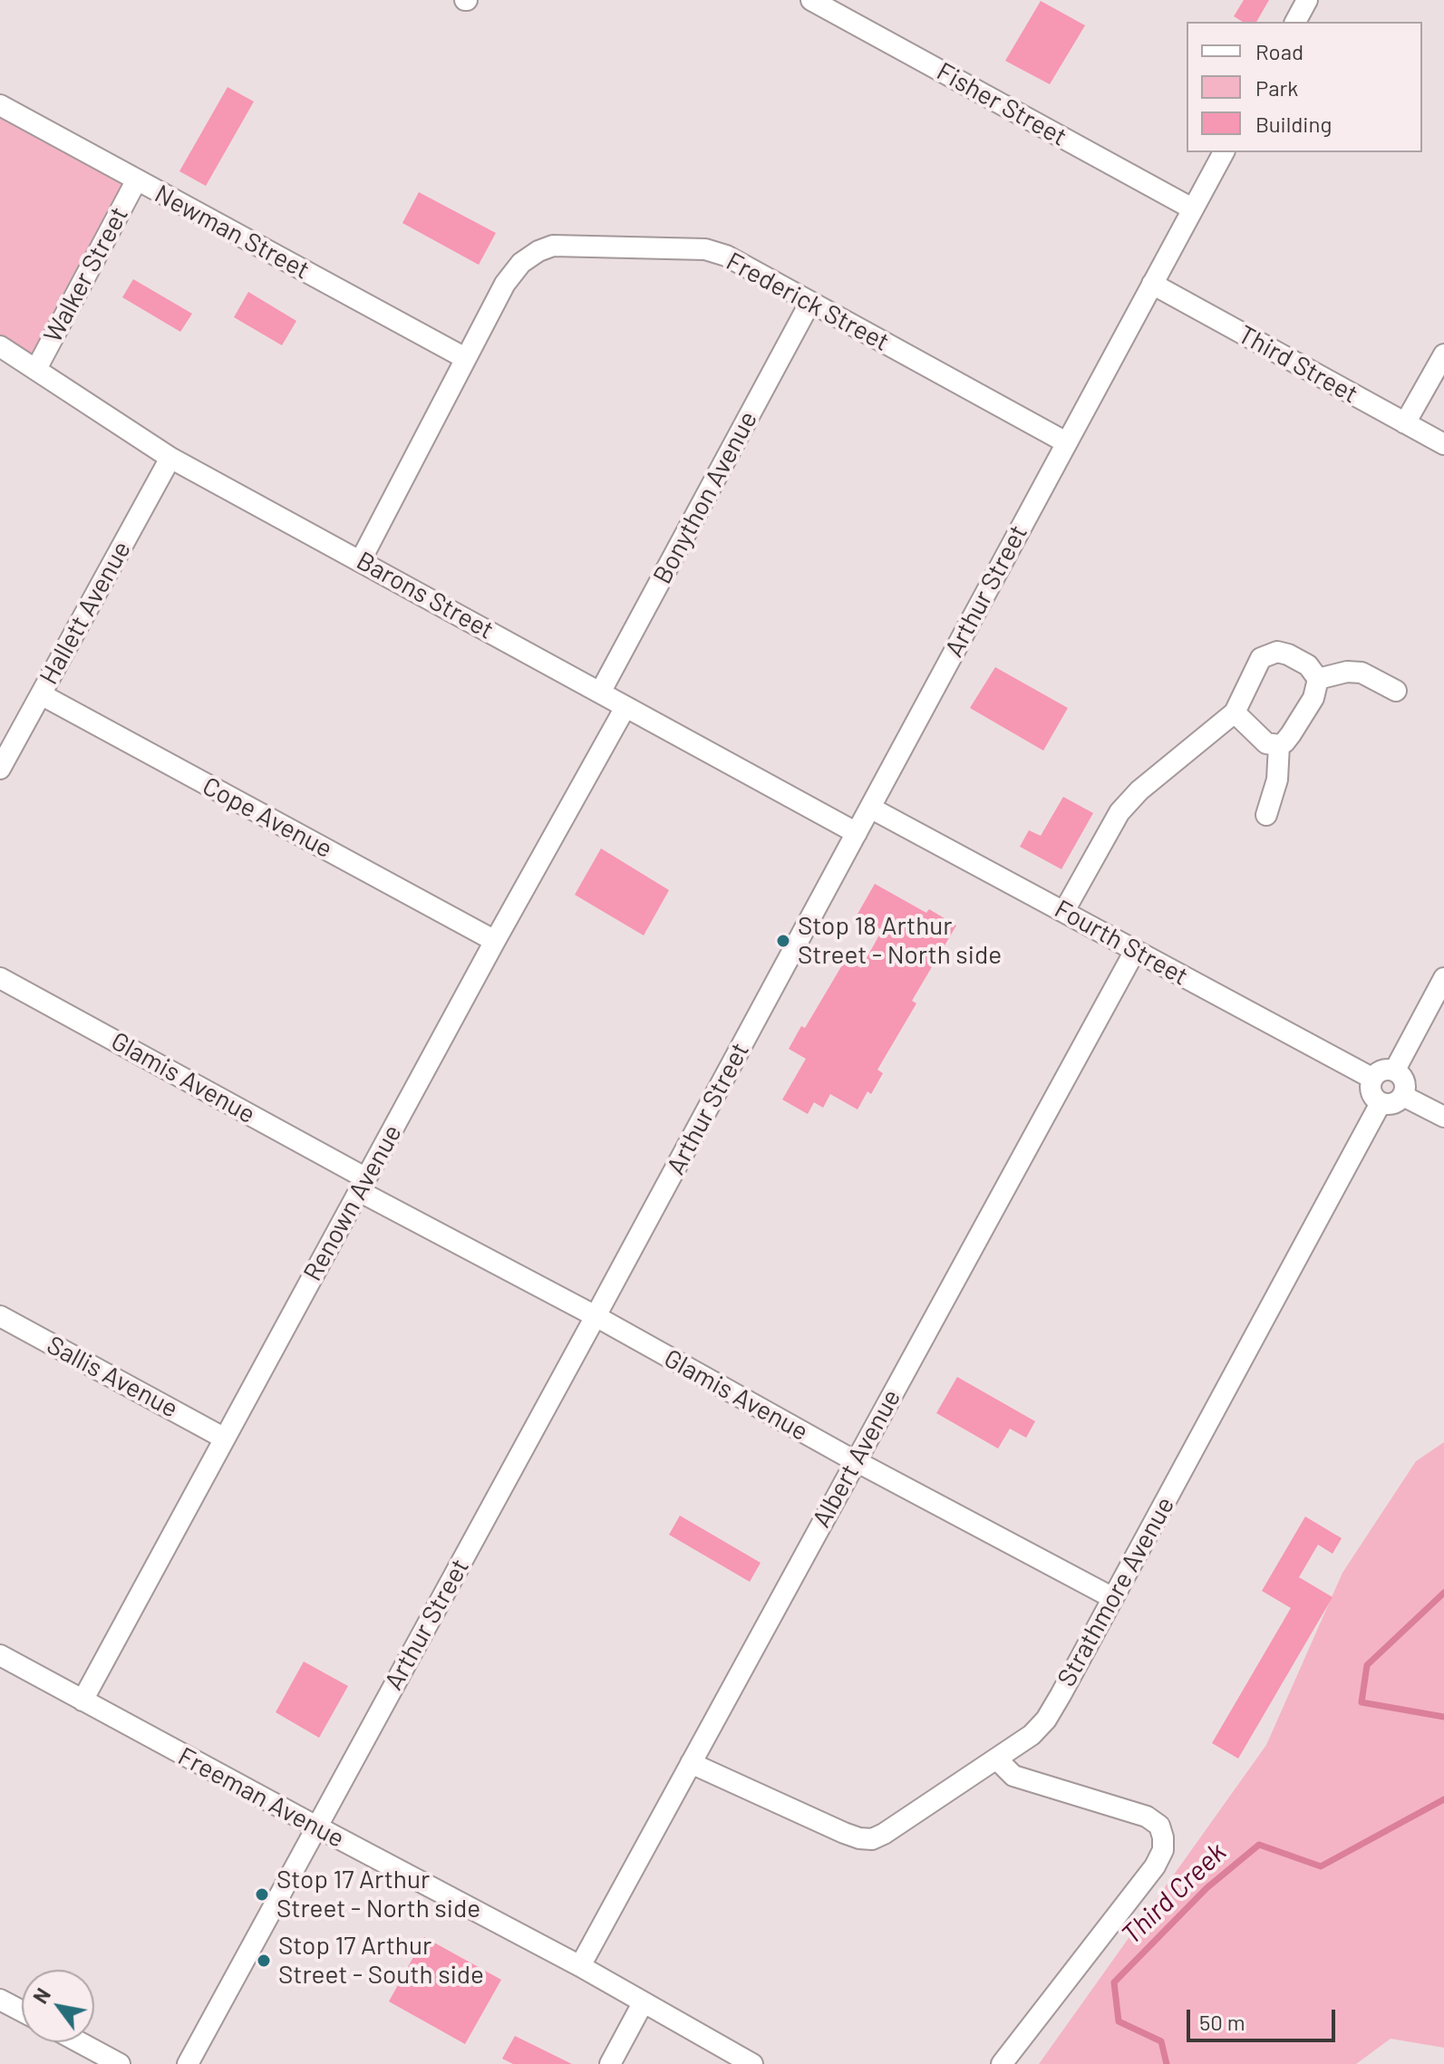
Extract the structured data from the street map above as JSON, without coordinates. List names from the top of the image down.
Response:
{
  "streets": {
    "street": [
      "Fisher Street",
      "Newman Street",
      "Walker Street",
      "Frederick Street",
      "Third Street",
      "Bonython Avenue",
      "Arthur Street",
      "Barons Street",
      "Hallett Avenue",
      "Cope Avenue",
      "Fourth Street",
      "Glamis Avenue",
      "Renown Avenue",
      "Sallis Avenue",
      "Albert Avenue",
      "Strathmore Avenue",
      "Freeman Avenue"
    ]
  },
  "crossings": [
    ["Fisher Street", "Arthur Street"],
    ["Newman Street", "Walker Street"],
    ["Newman Street", "Frederick Street"],
    ["Walker Street", "Barons Street"],
    ["Frederick Street", "Bonython Avenue"],
    ["Frederick Street", "Arthur Street"],
    ["Frederick Street", "Barons Street"],
    ["Third Street", "Arthur Street"],
    ["Bonython Avenue", "Barons Street"],
    ["Arthur Street", "Barons Street"],
    ["Arthur Street", "Fourth Street"],
    ["Arthur Street", "Glamis Avenue"],
    ["Arthur Street", "Freeman Avenue"],
    ["Barons Street", "Hallett Avenue"],
    ["Barons Street", "Renown Avenue"],
    ["Hallett Avenue", "Cope Avenue"],
    ["Cope Avenue", "Renown Avenue"],
    ["Fourth Street", "Albert Avenue"],
    ["Fourth Street", "Strathmore Avenue"],
    ["Glamis Avenue", "Renown Avenue"],
    ["Glamis Avenue", "Albert Avenue"],
    ["Glamis Avenue", "Strathmore Avenue"],
    ["Renown Avenue", "Sallis Avenue"],
    ["Renown Avenue", "Freeman Avenue"],
    ["Albert Avenue", "Strathmore Avenue"],
    ["Albert Avenue", "Freeman Avenue"]
  ],
  "water": ["Third Creek"],
  "places": ["Stop 18 Arthur Street - North side", "Stop 17 Arthur Street - North side", "Stop 17 Arthur Street - South side"],
  "legend": ["Road", "Park", "Building"],
  "scale_bar": "50 m",
  "north": "top left"
}
